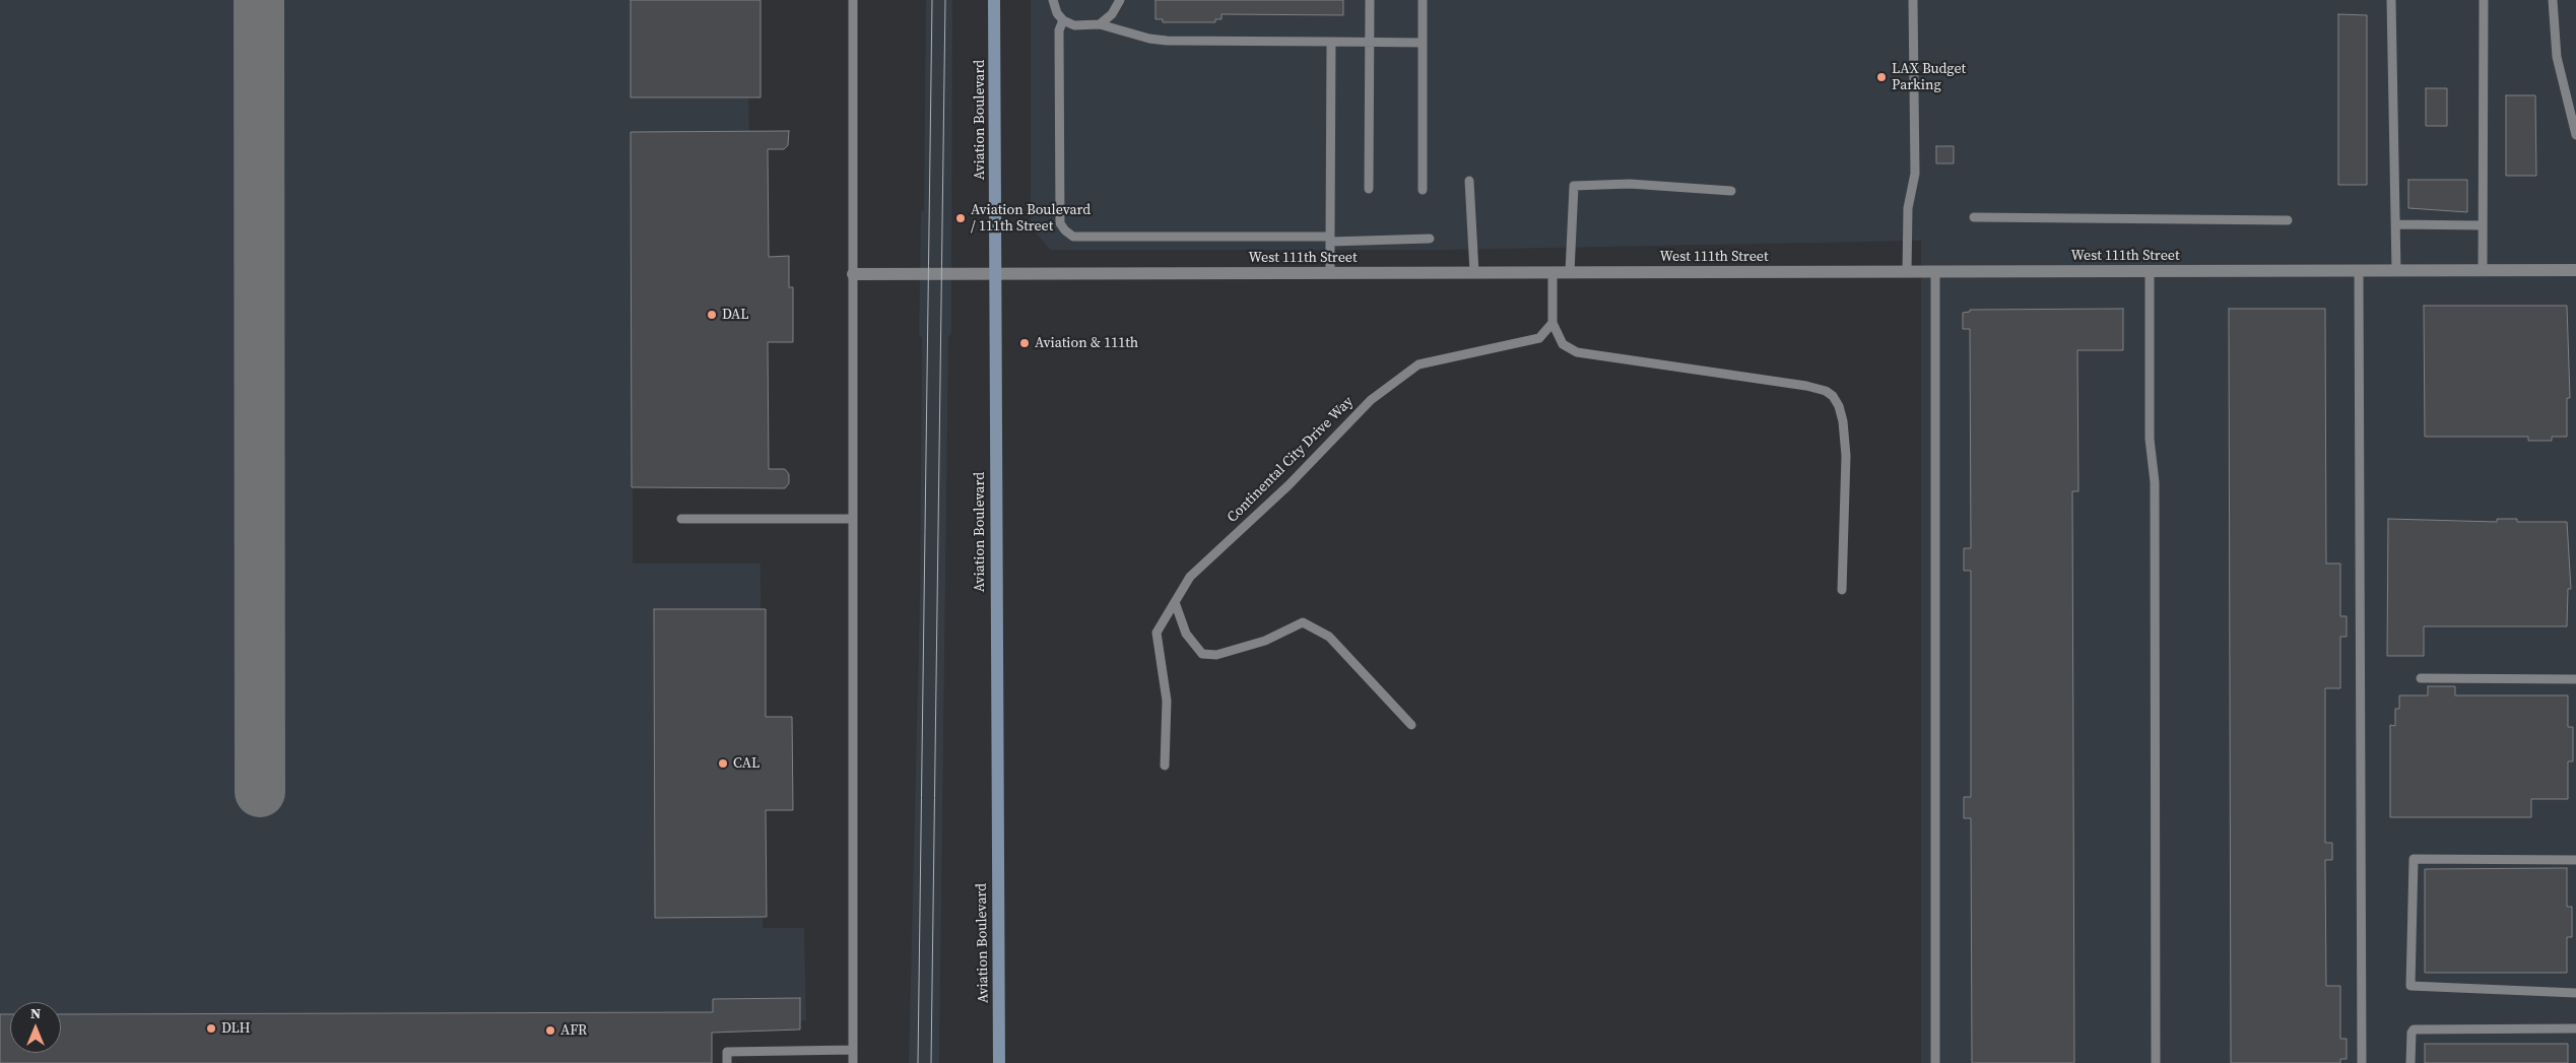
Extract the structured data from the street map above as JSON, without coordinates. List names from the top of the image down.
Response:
{
  "streets": {
    "main road": ["Aviation Boulevard"],
    "street": ["West 111th Street"],
    "lane": ["Continental City Drive Way"]
  },
  "crossings": [
    ["Aviation Boulevard", "West 111th Street"]
  ],
  "places": [
    "LAX Budget Parking",
    "Aviation Boulevard / 111th Street",
    "DAL",
    "Aviation & 111th",
    "CAL",
    "DLH",
    "AFR"
  ],
  "north": "top"
}
